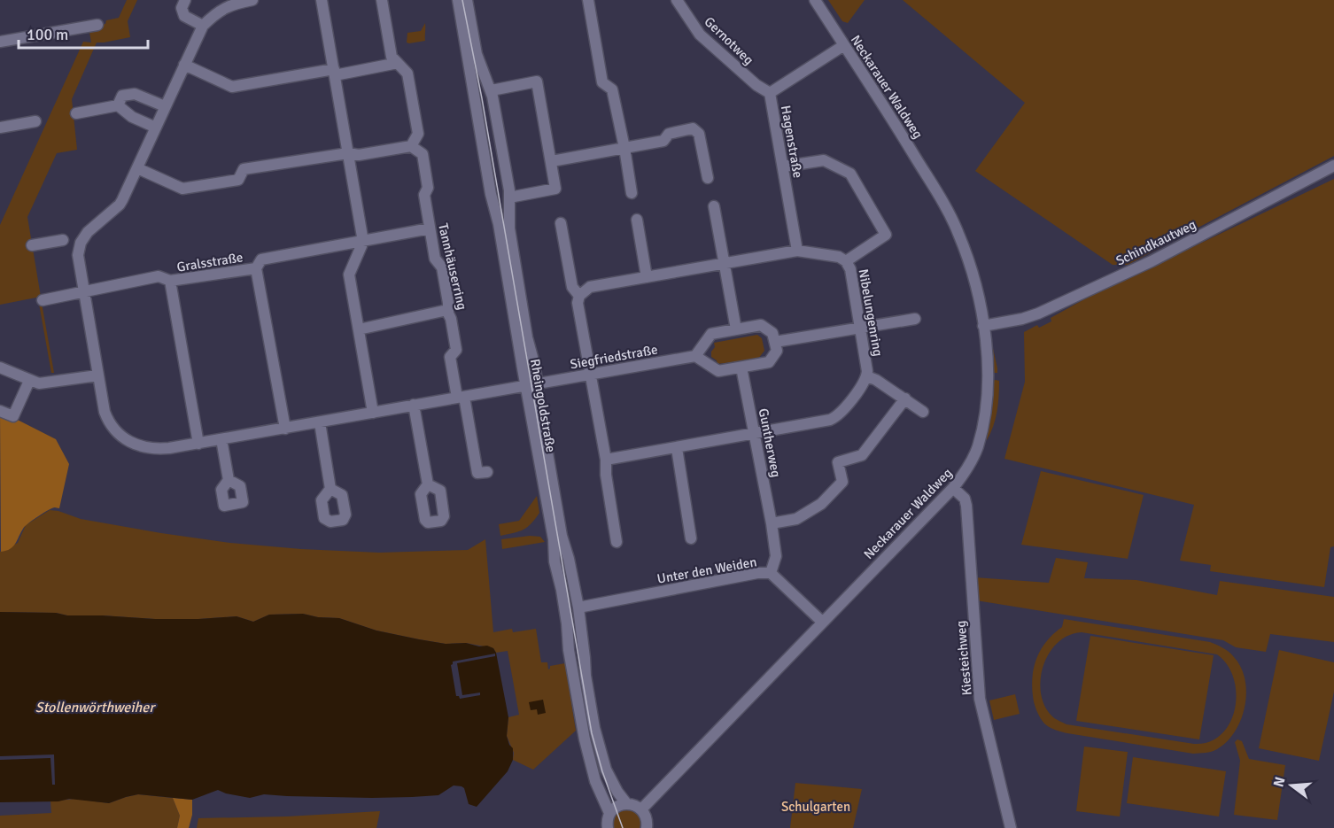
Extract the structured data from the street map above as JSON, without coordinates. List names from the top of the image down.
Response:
{
  "streets": {
    "street": [
      "Gernotweg",
      "Neckarauer Waldweg",
      "Hagenstraße",
      "Schindkautweg",
      "Gralsstraße",
      "Tannhäuserring",
      "Nibelungenring",
      "Siegfriedstraße",
      "Rheingoldstraße",
      "Guntherweg",
      "Unter den Weiden",
      "Kiesteichweg"
    ]
  },
  "crossings": [
    ["Gernotweg", "Hagenstraße"],
    ["Neckarauer Waldweg", "Hagenstraße"],
    ["Neckarauer Waldweg", "Schindkautweg"],
    ["Neckarauer Waldweg", "Unter den Weiden"],
    ["Neckarauer Waldweg", "Kiesteichweg"],
    ["Hagenstraße", "Nibelungenring"],
    ["Nibelungenring", "Guntherweg"],
    ["Siegfriedstraße", "Rheingoldstraße"],
    ["Rheingoldstraße", "Unter den Weiden"],
    ["Guntherweg", "Unter den Weiden"]
  ],
  "water": ["Stollenwörthweiher"],
  "parks": ["Schulgarten"],
  "scale_bar": "100 m",
  "north": "left"
}
